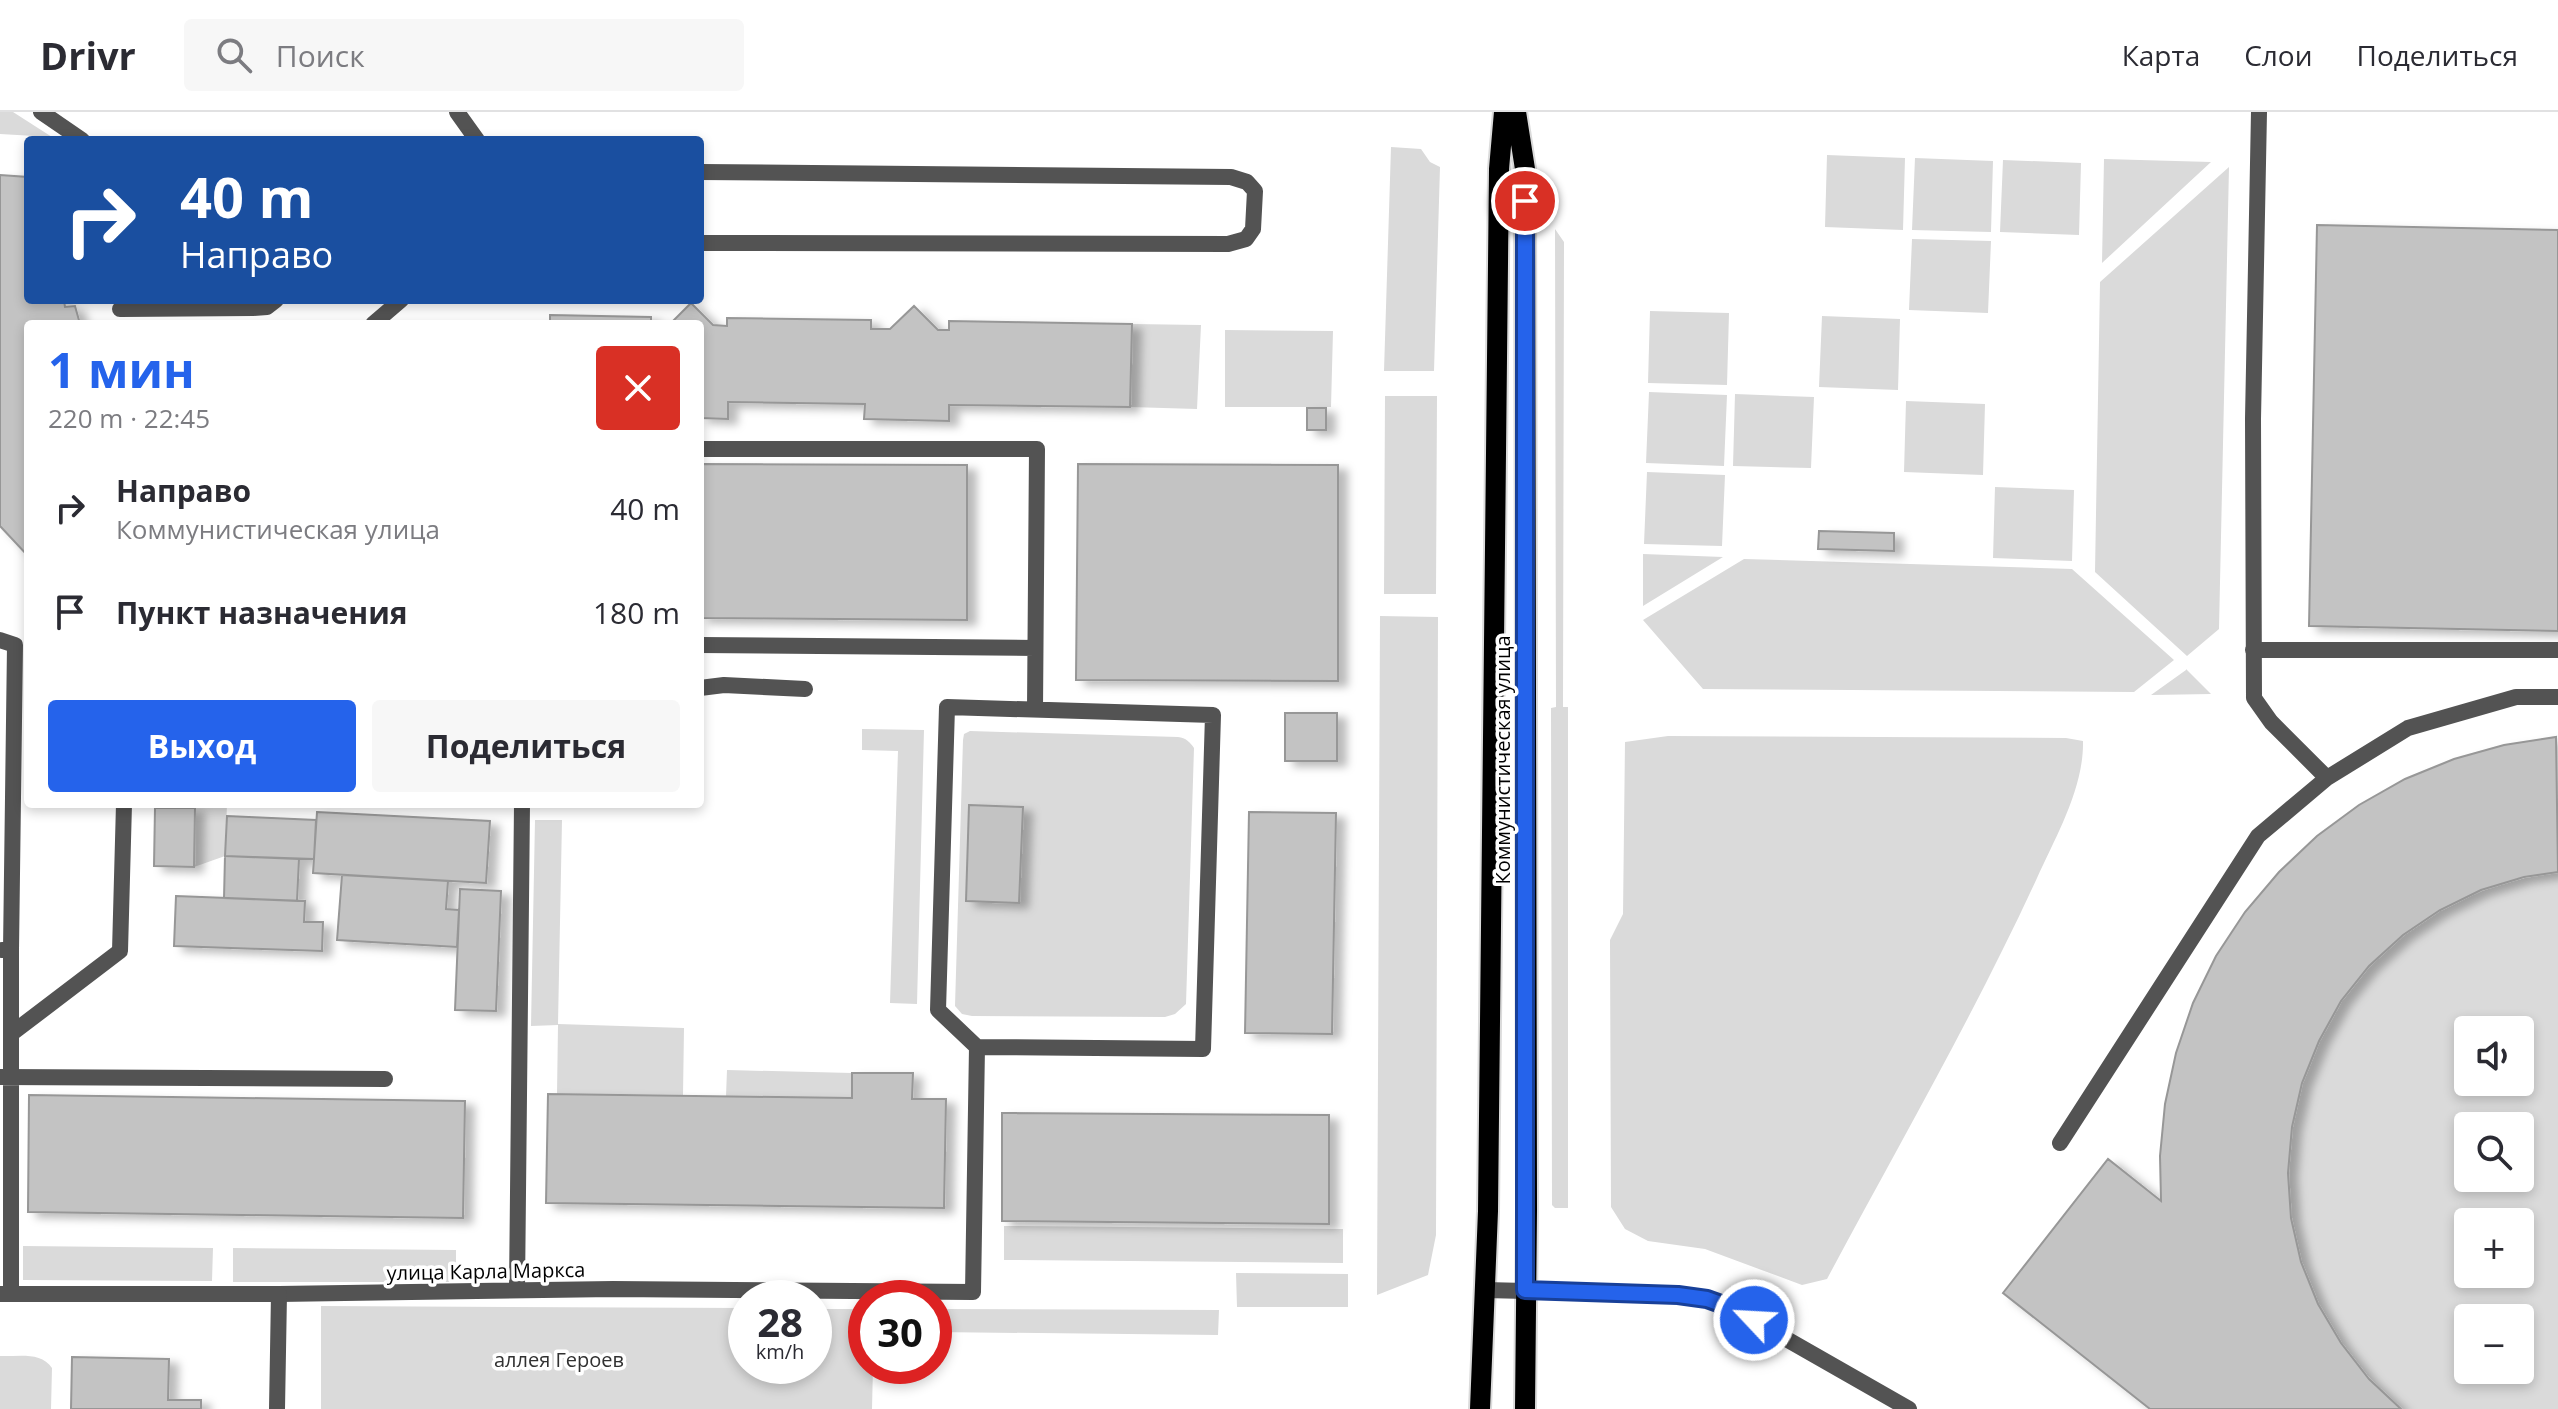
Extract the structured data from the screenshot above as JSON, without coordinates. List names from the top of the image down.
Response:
{
  "streets": {
    "main road": ["Коммунистическая улица"],
    "street": ["улица Карла Маркса"]
  },
  "parks": ["аллея Героев"],
  "page": {
    "header": "Drivr",
    "search": "Поиск",
    "nav": ["Карта", "Слои", "Поделиться"],
    "turn": ["40 m", "Направо"],
    "heading": ["1 мин", "220 m · 22:45"],
    "list": [
      {
        "name": "Направо",
        "note": "Коммунистическая улица",
        "value": "40 m"
      },
      {
        "name": "Пункт назначения",
        "value": "180 m"
      }
    ],
    "buttons": ["Выход", "Поделиться"],
    "map_buttons": ["+", "−"],
    "speed": "28 km/h",
    "limit": "30"
  }
}
